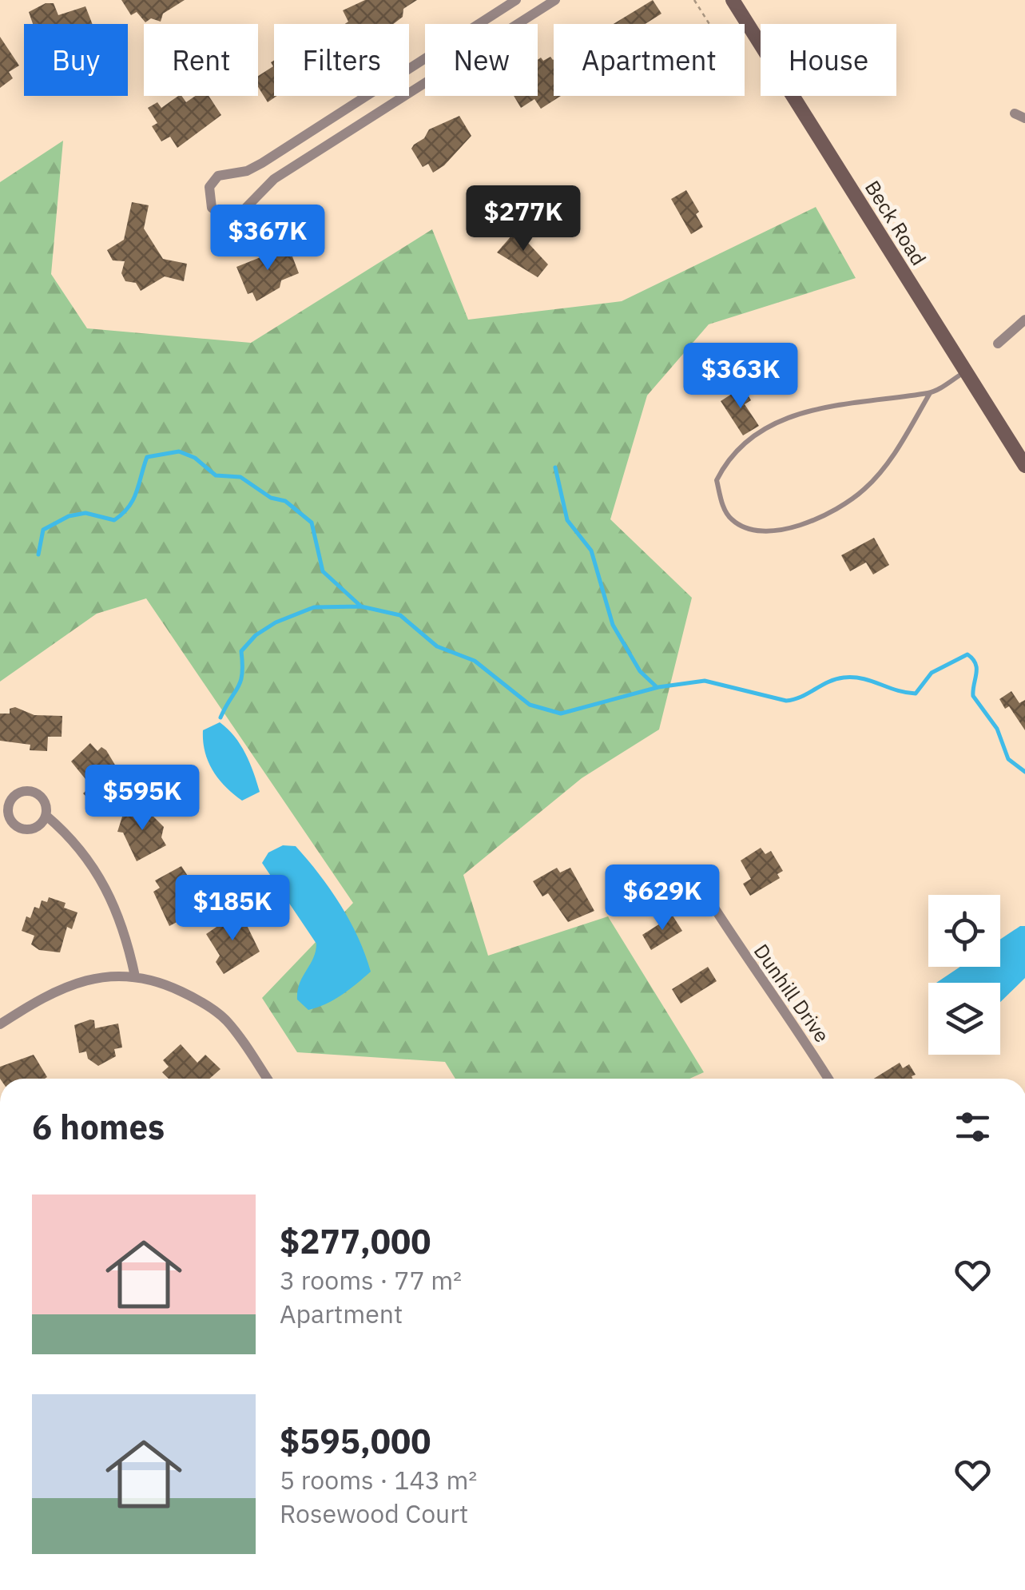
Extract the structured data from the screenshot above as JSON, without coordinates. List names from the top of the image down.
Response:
{
  "streets": {
    "main road": ["Beck Road"],
    "street": ["Dunhill Drive"]
  },
  "page": {
    "chip": [
      "Buy",
      "Rent",
      "Filters",
      "New",
      "Apartment",
      "House"
    ],
    "price": [
      "$277K",
      "$367K",
      "$363K",
      "$595K",
      "$629K",
      "$185K"
    ],
    "heading": "6 homes",
    "list": [
      {
        "name": "$277,000",
        "note": "3 rooms · 77 m² · Apartment"
      },
      {
        "name": "$595,000",
        "note": "5 rooms · 143 m² · Rosewood Court"
      }
    ]
  }
}
